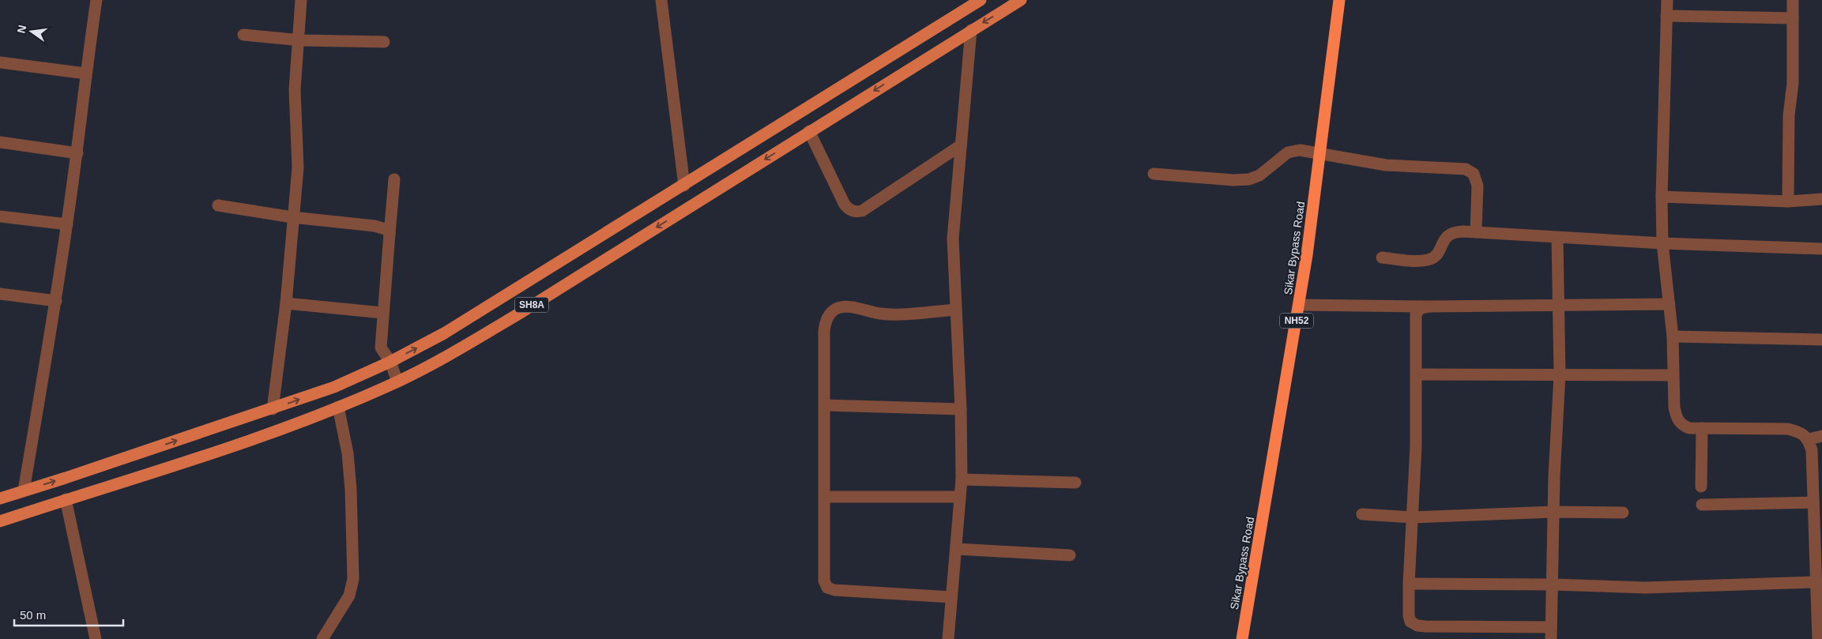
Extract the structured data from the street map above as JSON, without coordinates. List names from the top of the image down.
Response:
{
  "streets": {
    "highway": ["Sikar Bypass Road", "NH52"],
    "main road": ["SH8A"]
  },
  "scale_bar": "50 m",
  "north": "left"
}
